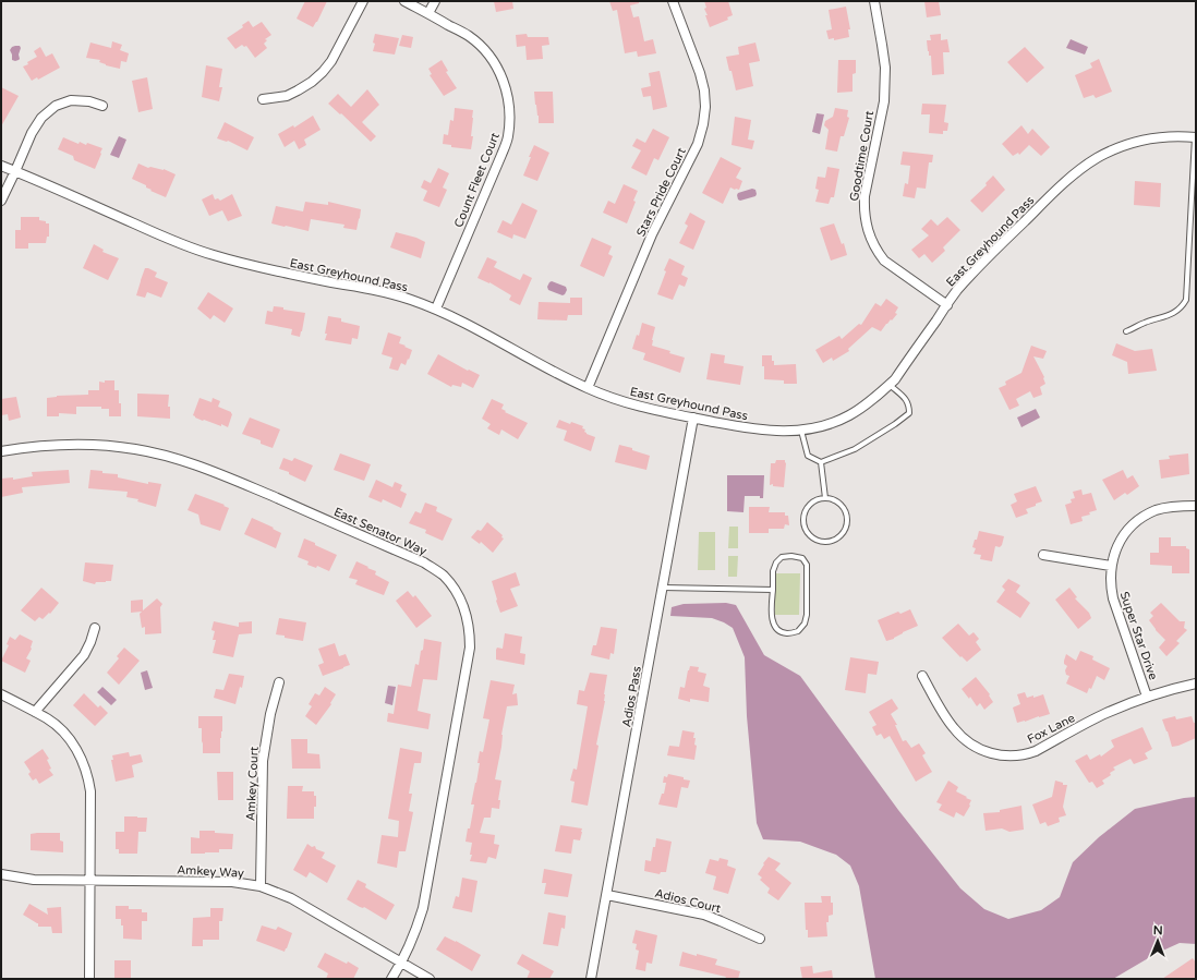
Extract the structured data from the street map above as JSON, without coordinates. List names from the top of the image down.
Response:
{
  "streets": {
    "street": [
      "Goodtime Court",
      "Count Fleet Court",
      "Stars Pride Court",
      "East Greyhound Pass",
      "East Senator Way",
      "Super Star Drive",
      "Adios Pass",
      "Fox Lane",
      "Amkey Court",
      "Amkey Way",
      "Adios Court"
    ]
  },
  "crossings": [
    ["Goodtime Court", "East Greyhound Pass"],
    ["Count Fleet Court", "East Greyhound Pass"],
    ["Stars Pride Court", "East Greyhound Pass"],
    ["East Greyhound Pass", "Adios Pass"],
    ["East Senator Way", "Amkey Way"],
    ["Super Star Drive", "Fox Lane"],
    ["Adios Pass", "Adios Court"],
    ["Amkey Court", "Amkey Way"]
  ],
  "north": "top"
}
